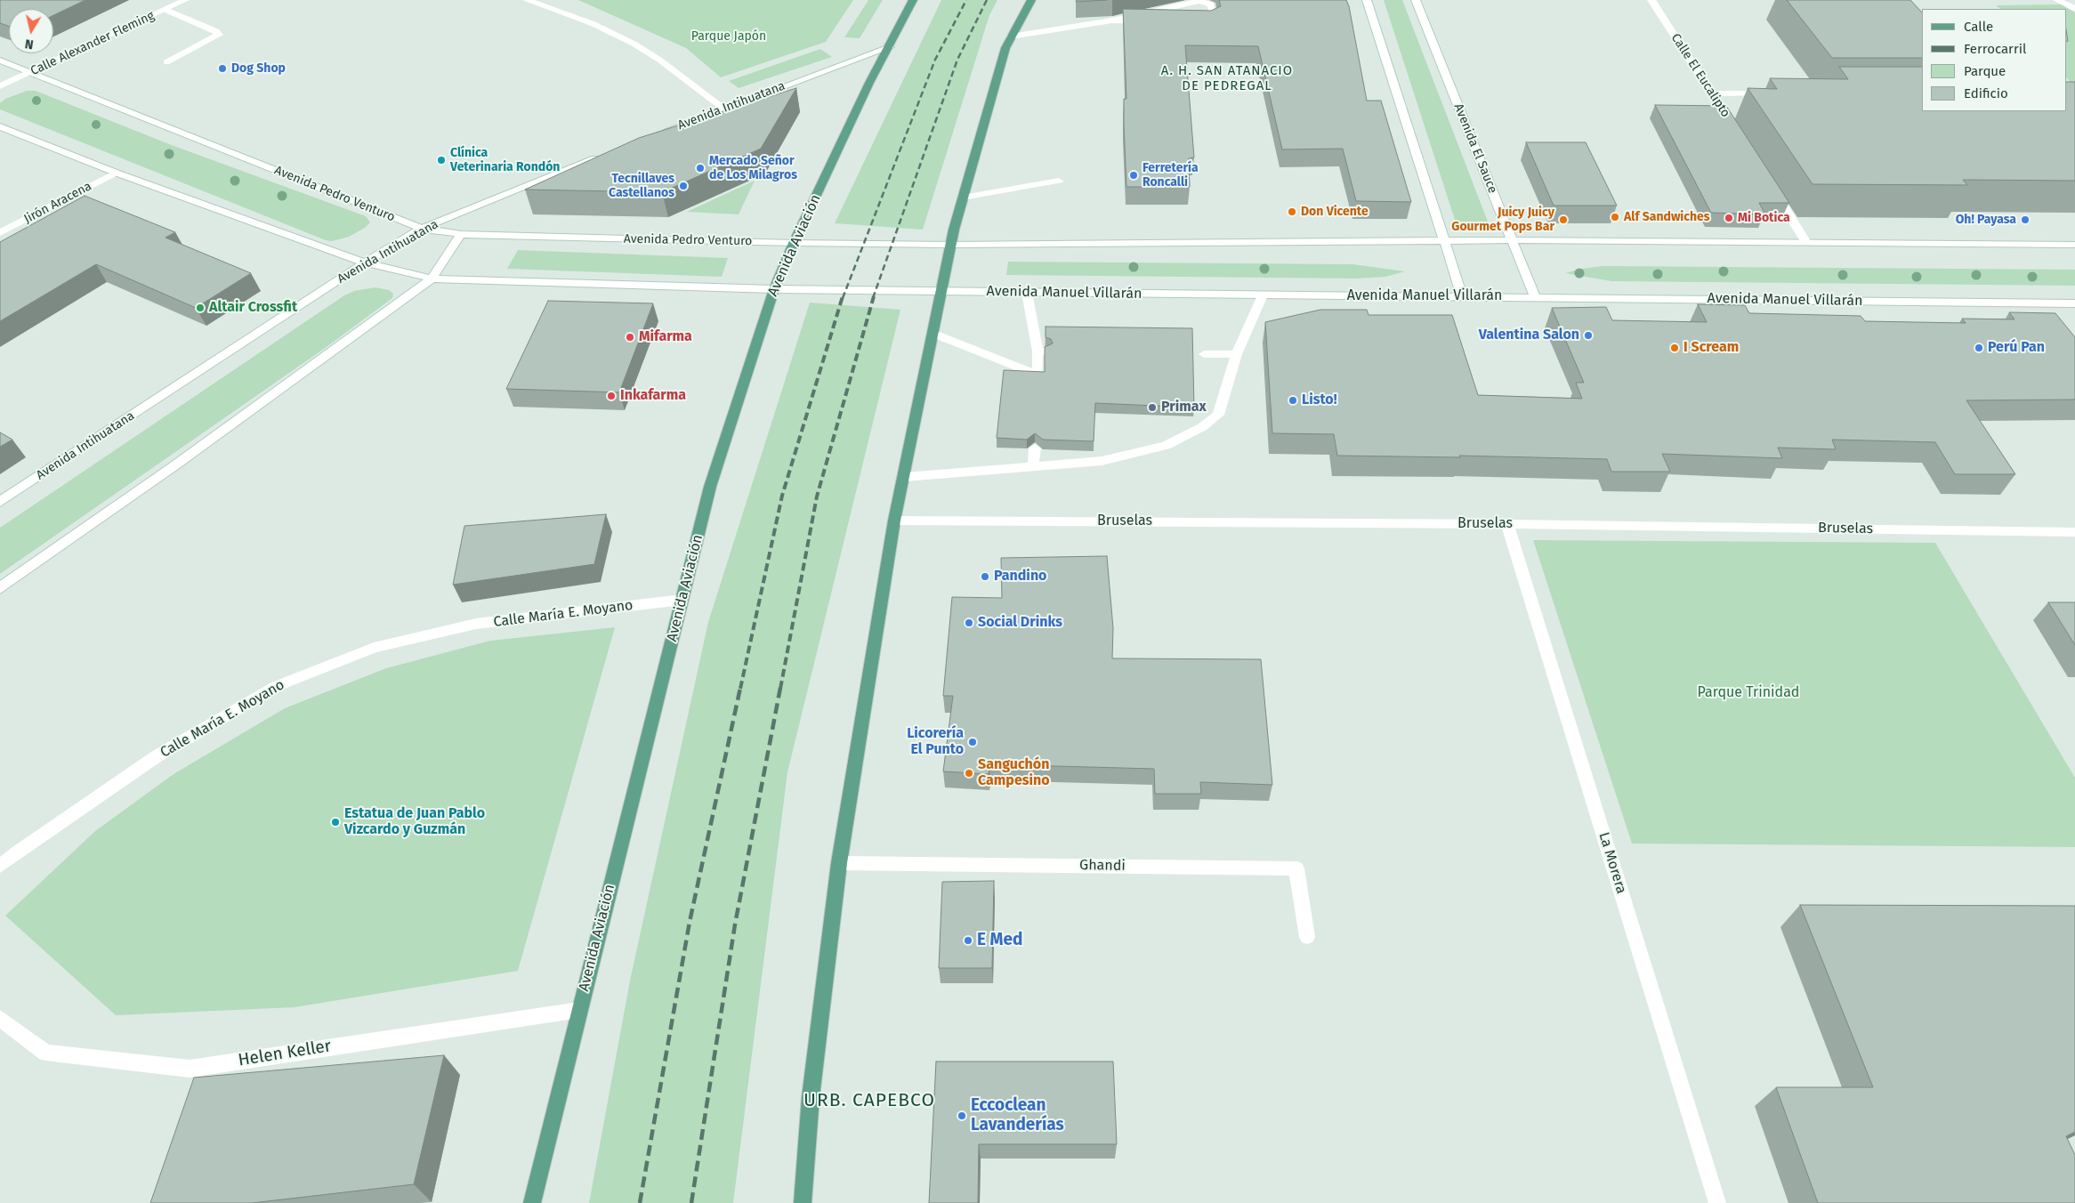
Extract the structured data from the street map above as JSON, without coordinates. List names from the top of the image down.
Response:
{
  "streets": {
    "main road": [
      "Calle Alexander Fleming",
      "Calle El Eucalipto",
      "Avenida Intihuatana",
      "Avenida El Sauce",
      "Avenida Pedro Venturo",
      "Jirón Aracena",
      "Avenida Aviación",
      "Avenida Manuel Villarán",
      "Bruselas",
      "Calle María E. Moyano",
      "La Morera",
      "Ghandi",
      "Helen Keller"
    ]
  },
  "crossings": [
    ["Calle Alexander Fleming", "Avenida Pedro Venturo"],
    ["Avenida Intihuatana", "Avenida Pedro Venturo"],
    ["Avenida Intihuatana", "Avenida Aviación"],
    ["Avenida El Sauce", "Avenida Manuel Villarán"],
    ["Avenida Pedro Venturo", "Avenida Aviación"],
    ["Avenida Aviación", "Avenida Manuel Villarán"],
    ["Avenida Aviación", "Calle María E. Moyano"],
    ["Avenida Aviación", "Helen Keller"],
    ["Bruselas", "La Morera"]
  ],
  "districts": ["A. H. SAN ATANACIO DE PEDREGAL", "URB. CAPEBCO"],
  "parks": ["Parque Japón", "Parque Trinidad"],
  "places": [
    "Dog Shop",
    "Clínica Veterinaria Rondón",
    "Mercado Señor de Los Milagros",
    "Ferretería Roncalli",
    "Tecnillaves Castellanos",
    "Don Vicente",
    "Alf Sandwiches",
    "Mi Botica",
    "Juicy Juicy Gourmet Pops Bar",
    "Oh! Payasa",
    "Altair Crossfit",
    "Valentina Salon",
    "Mifarma",
    "I Scream",
    "Perú Pan",
    "Inkafarma",
    "Listo!",
    "Primax",
    "Pandino",
    "Social Drinks",
    "Licorería El Punto",
    "Sanguchón Campesino",
    "Estatua de Juan Pablo Vizcardo y Guzmán",
    "E Med",
    "Eccoclean Lavanderías"
  ],
  "legend": [
    "Calle",
    "Ferrocarril",
    "Parque",
    "Edificio"
  ],
  "north": "bottom"
}
